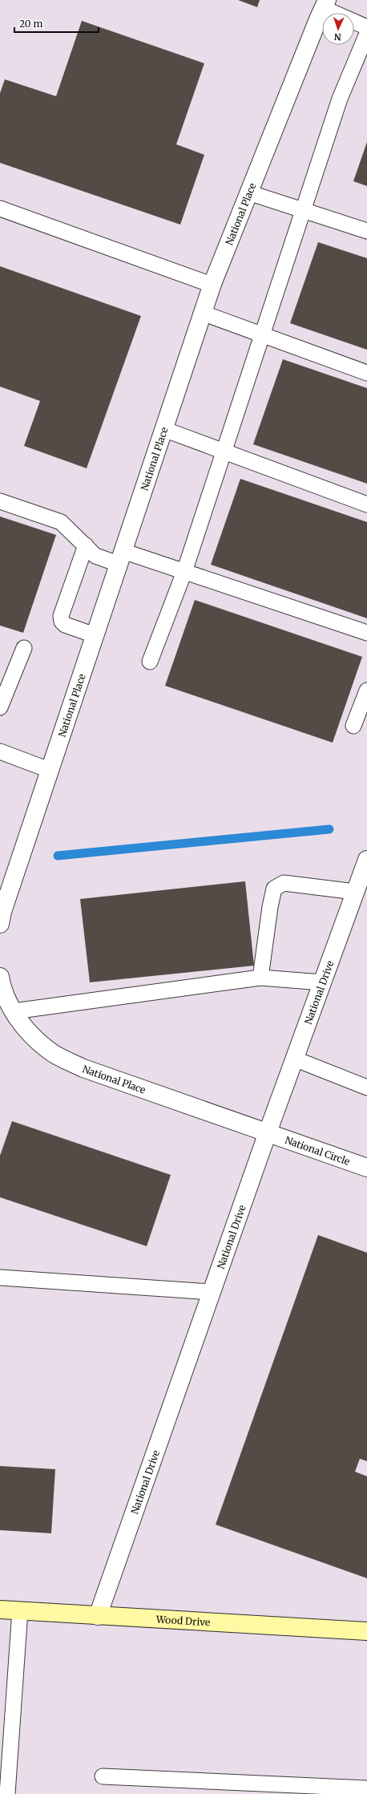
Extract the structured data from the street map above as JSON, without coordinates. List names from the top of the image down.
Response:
{
  "streets": {
    "street": [
      "National Place",
      "National Drive",
      "National Circle",
      "Wood Drive"
    ]
  },
  "crossings": [
    ["National Place", "National Drive"],
    ["National Place", "National Circle"],
    ["National Drive", "National Circle"],
    ["National Drive", "Wood Drive"]
  ],
  "scale_bar": "20 m",
  "north": "bottom"
}
